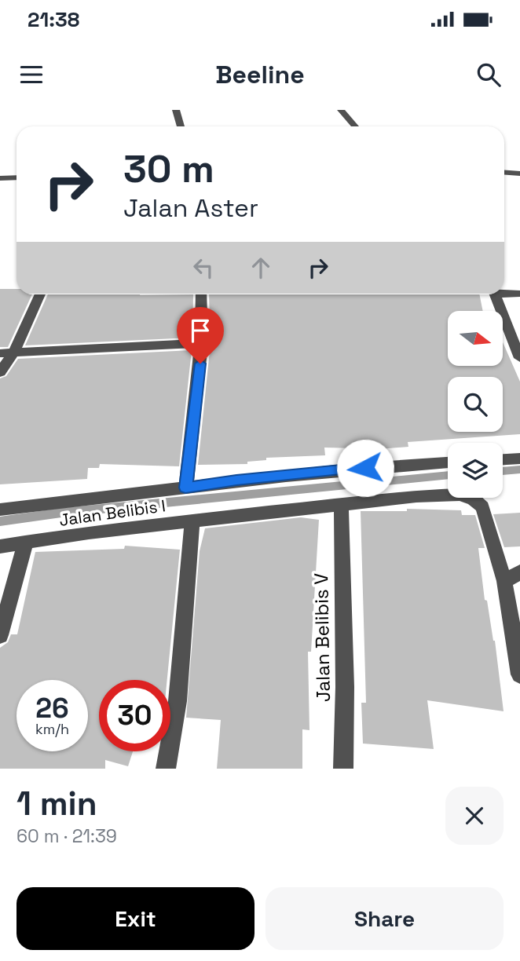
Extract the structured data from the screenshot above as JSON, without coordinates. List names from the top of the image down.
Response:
{
  "streets": {
    "street": ["Jalan Belibis I", "Jalan Belibis V"]
  },
  "crossings": [
    ["Jalan Belibis I", "Jalan Belibis V"]
  ],
  "north": "right",
  "page": {
    "status": "21:38",
    "header": "Beeline",
    "turn": ["30 m", "Jalan Aster"],
    "speed": "26 km/h",
    "limit": "30",
    "heading": ["1 min", "60 m · 21:39"],
    "buttons": ["Exit", "Share"]
  }
}
